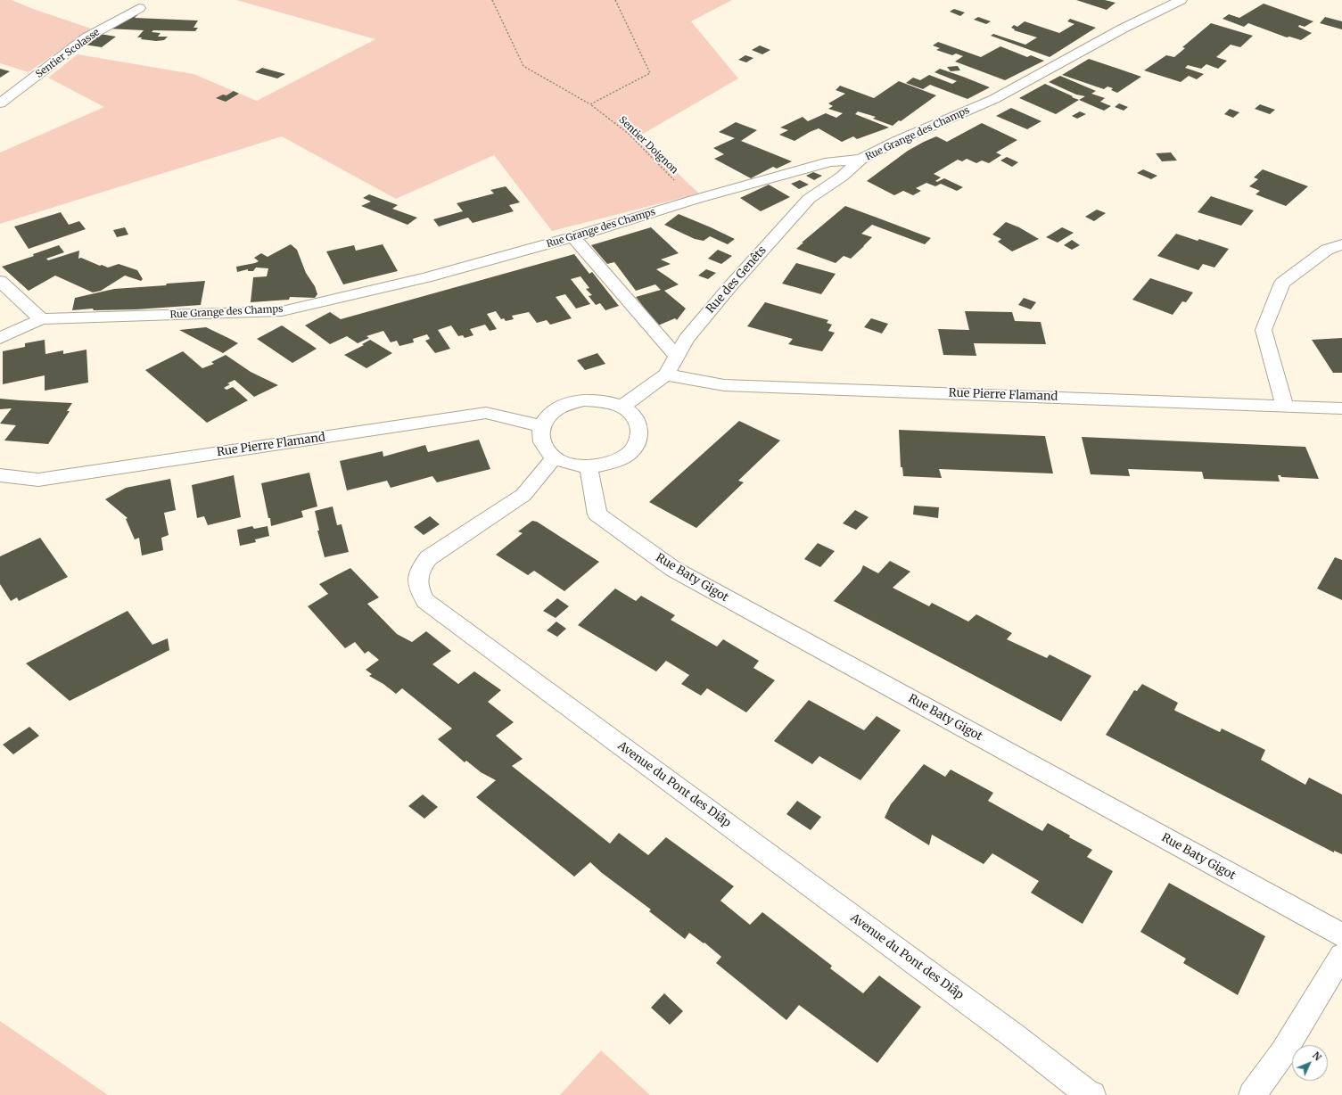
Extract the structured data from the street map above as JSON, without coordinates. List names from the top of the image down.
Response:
{
  "streets": {
    "street": [
      "Sentier Scolasse",
      "Rue Grange des Champs",
      "Rue des Genêts",
      "Rue Pierre Flamand",
      "Rue Baty Gigot",
      "Avenue du Pont des Diâp"
    ],
    "path": ["Sentier Doignon"]
  },
  "crossings": [
    ["Rue Grange des Champs", "Sentier Doignon"],
    ["Rue Grange des Champs", "Rue des Genêts"],
    ["Rue des Genêts", "Rue Pierre Flamand"],
    ["Rue des Genêts", "Rue Baty Gigot"],
    ["Rue des Genêts", "Avenue du Pont des Diâp"],
    ["Rue Pierre Flamand", "Rue Baty Gigot"],
    ["Rue Pierre Flamand", "Avenue du Pont des Diâp"],
    ["Rue Baty Gigot", "Avenue du Pont des Diâp"]
  ],
  "north": "top right"
}
